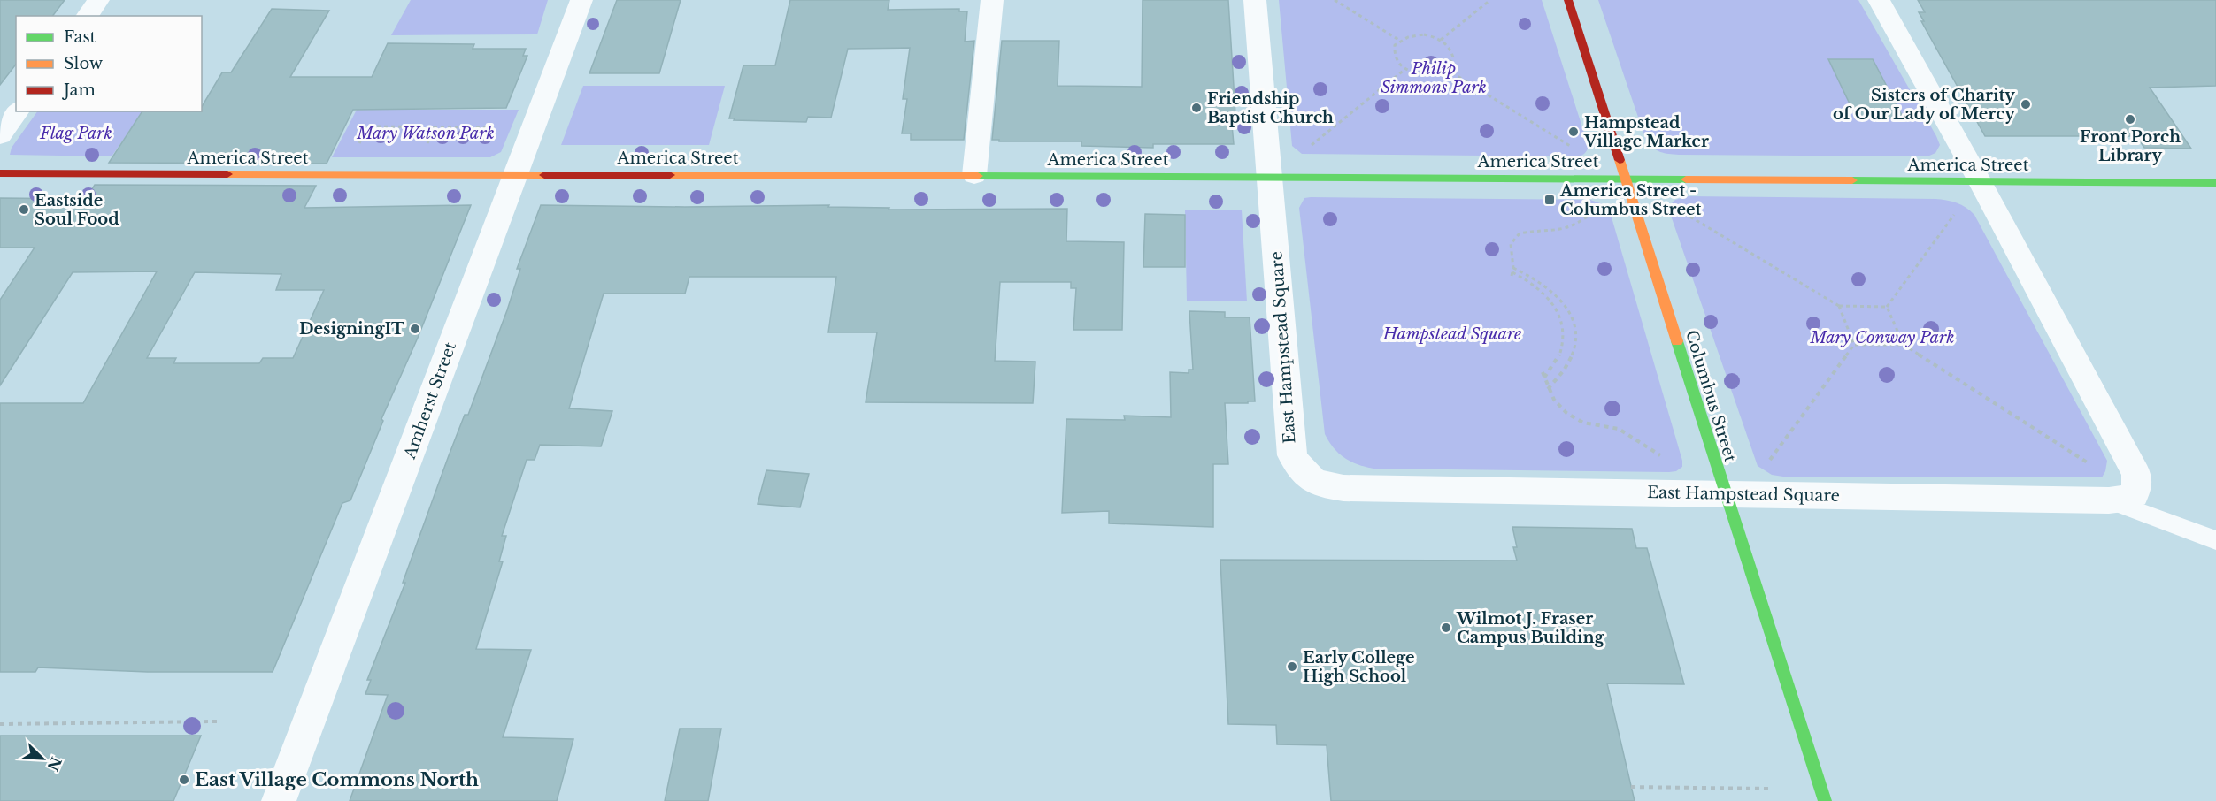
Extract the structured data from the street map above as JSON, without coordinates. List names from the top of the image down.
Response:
{
  "streets": {
    "street": [
      "America Street",
      "East Hampstead Square",
      "Columbus Street",
      "Amherst Street"
    ]
  },
  "crossings": [
    ["America Street", "East Hampstead Square"],
    ["America Street", "Columbus Street"],
    ["America Street", "Amherst Street"],
    ["East Hampstead Square", "Columbus Street"]
  ],
  "parks": [
    "Philip Simmons Park",
    "Flag Park",
    "Mary Watson Park",
    "Hampstead Square",
    "Mary Conway Park"
  ],
  "places": {
    "other": [
      "Sisters of Charity of Our Lady of Mercy",
      "Friendship Baptist Church",
      "Front Porch Library",
      "Hampstead Village Marker",
      "Eastside Soul Food",
      "DesigningIT",
      "Wilmot J. Fraser Campus Building",
      "Early College High School",
      "East Village Commons North"
    ],
    "transit": ["America Street - Columbus Street"]
  },
  "legend": ["Fast", "Slow", "Jam"],
  "north": "bottom right"
}
